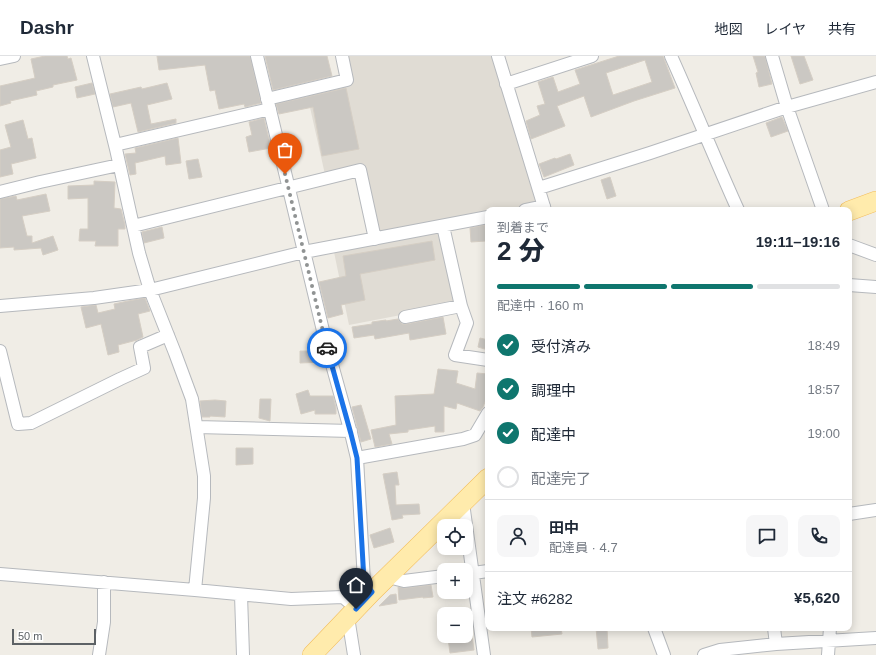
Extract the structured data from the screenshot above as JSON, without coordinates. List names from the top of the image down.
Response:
{
  "scale_bar": "50 m",
  "page": {
    "header": "Dashr",
    "nav": ["地図", "レイヤ", "共有"],
    "heading": ["2 分", "到着まで", "19:11–19:16"],
    "panel": [
      "田中",
      "配達員 · 4.7",
      "注文 #6282",
      "¥5,620"
    ],
    "bar": "配達中 · 160 m",
    "list": [
      ["受付済み", "18:49"],
      ["調理中", "18:57"],
      ["配達中", "19:00"],
      "配達完了"
    ],
    "map_buttons": ["+", "−"],
    "scale": "50 m"
  }
}
